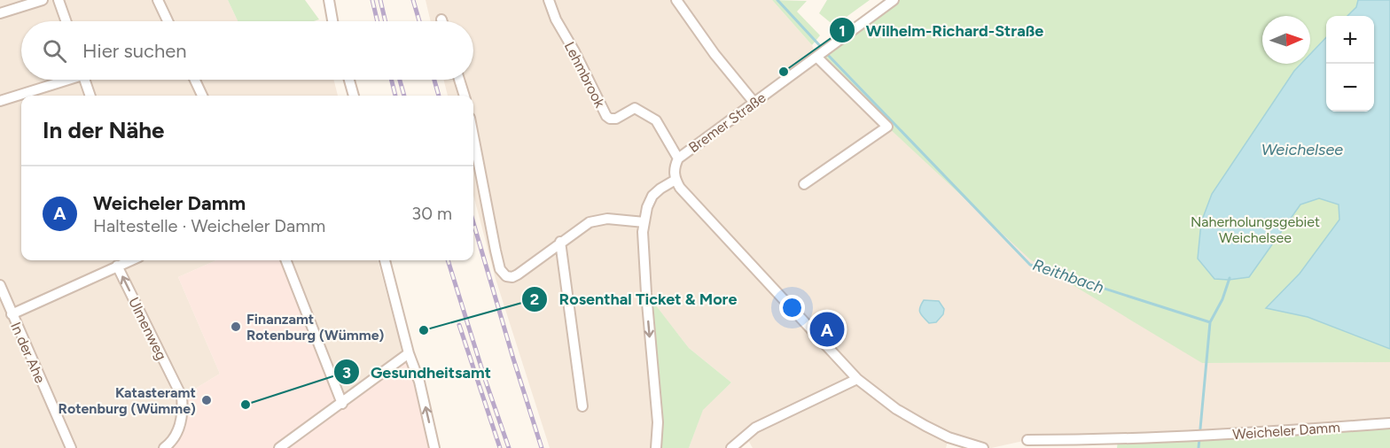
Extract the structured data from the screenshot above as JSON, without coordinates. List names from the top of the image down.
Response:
{
  "streets": {
    "street": [
      "Lehmbrook",
      "Bremer Straße",
      "Ulmenweg",
      "In der Ahe",
      "Weicheler Damm"
    ]
  },
  "crossings": [
    ["Lehmbrook", "Bremer Straße"]
  ],
  "one_way": ["Ulmenweg"],
  "water": ["Weichelsee", "Reithbach"],
  "parks": ["Naherholungsgebiet Weichelsee"],
  "places": [
    "Wilhelm-Richard-Straße",
    "Finanzamt Rotenburg (Wümme)",
    "Rosenthal Ticket & More",
    "Katasteramt Rotenburg (Wümme)",
    "Gesundheitsamt"
  ],
  "north": "right",
  "page": {
    "map_buttons": ["+", "−"],
    "search": "Hier suchen",
    "heading": "In der Nähe",
    "list": [
      {
        "mark": "A",
        "name": "Weicheler Damm",
        "note": "Haltestelle · Weicheler Damm",
        "value": "30 m"
      }
    ],
    "pins": "A"
  }
}
